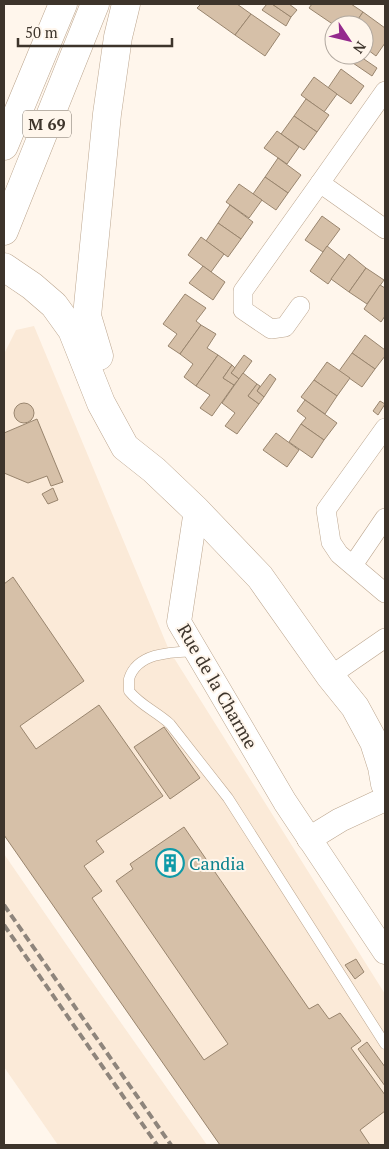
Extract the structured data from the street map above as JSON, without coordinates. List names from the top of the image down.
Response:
{
  "streets": {
    "main road": ["M 69"],
    "street": ["Rue de la Charme"]
  },
  "places": {
    "building": ["Candia"]
  },
  "scale_bar": "50 m",
  "north": "bottom right"
}
